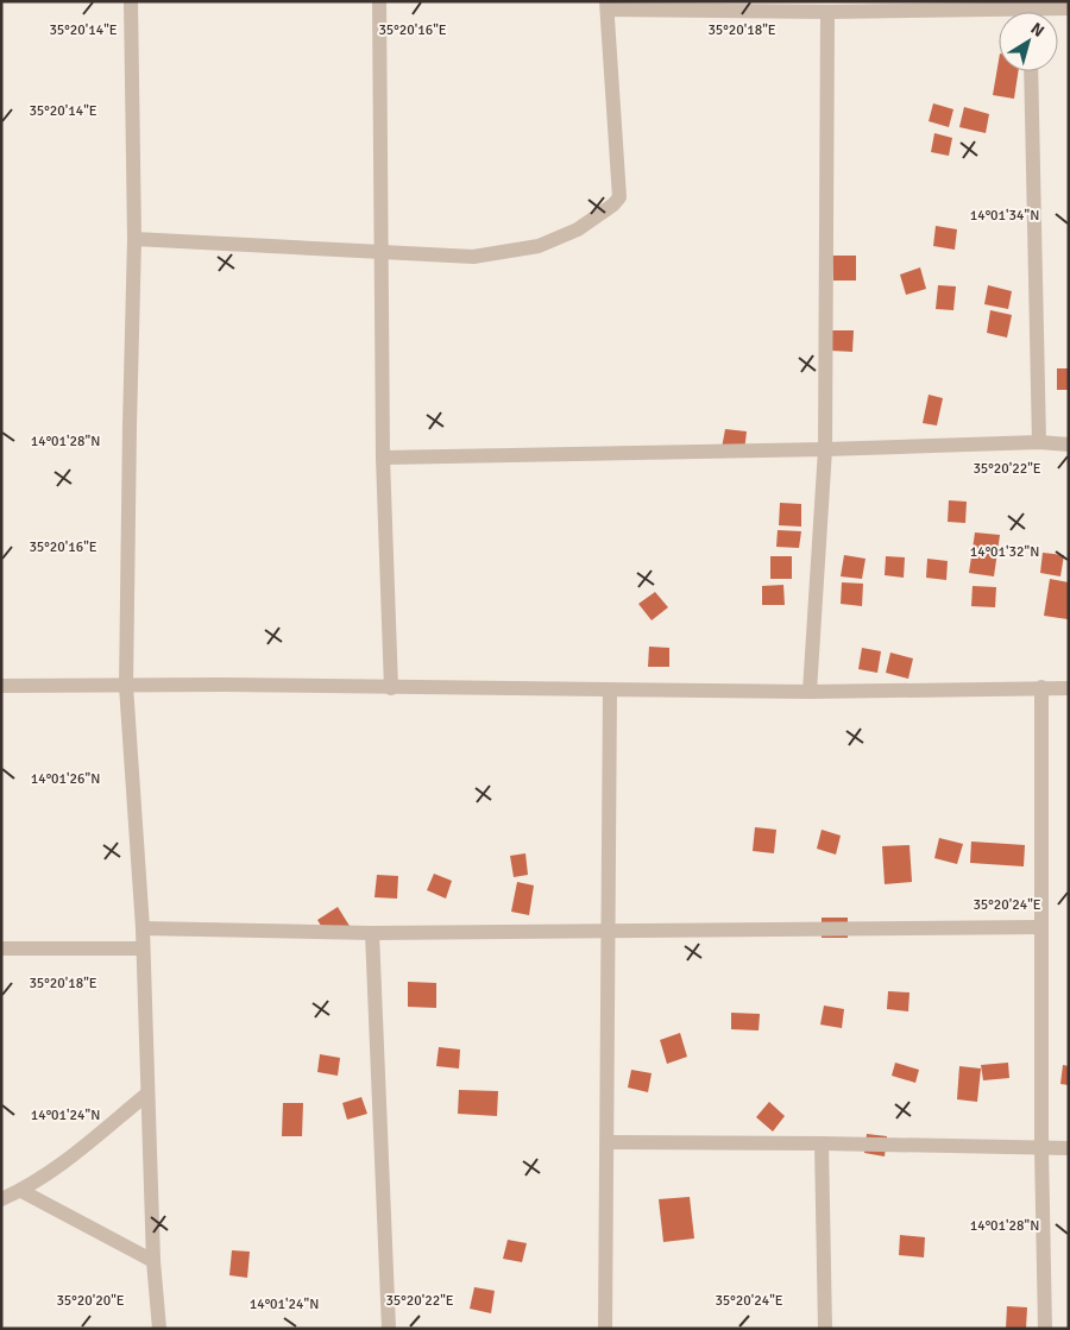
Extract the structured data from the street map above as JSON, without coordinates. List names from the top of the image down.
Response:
{
  "north": "top right",
  "coordinates": [
    "35°20'14\"E",
    "35°20'16\"E",
    "35°20'18\"E",
    "14°01'34\"N",
    "14°01'28\"N",
    "35°20'22\"E",
    "14°01'32\"N",
    "14°01'26\"N",
    "35°20'24\"E",
    "14°01'24\"N",
    "35°20'20\"E"
  ]
}
